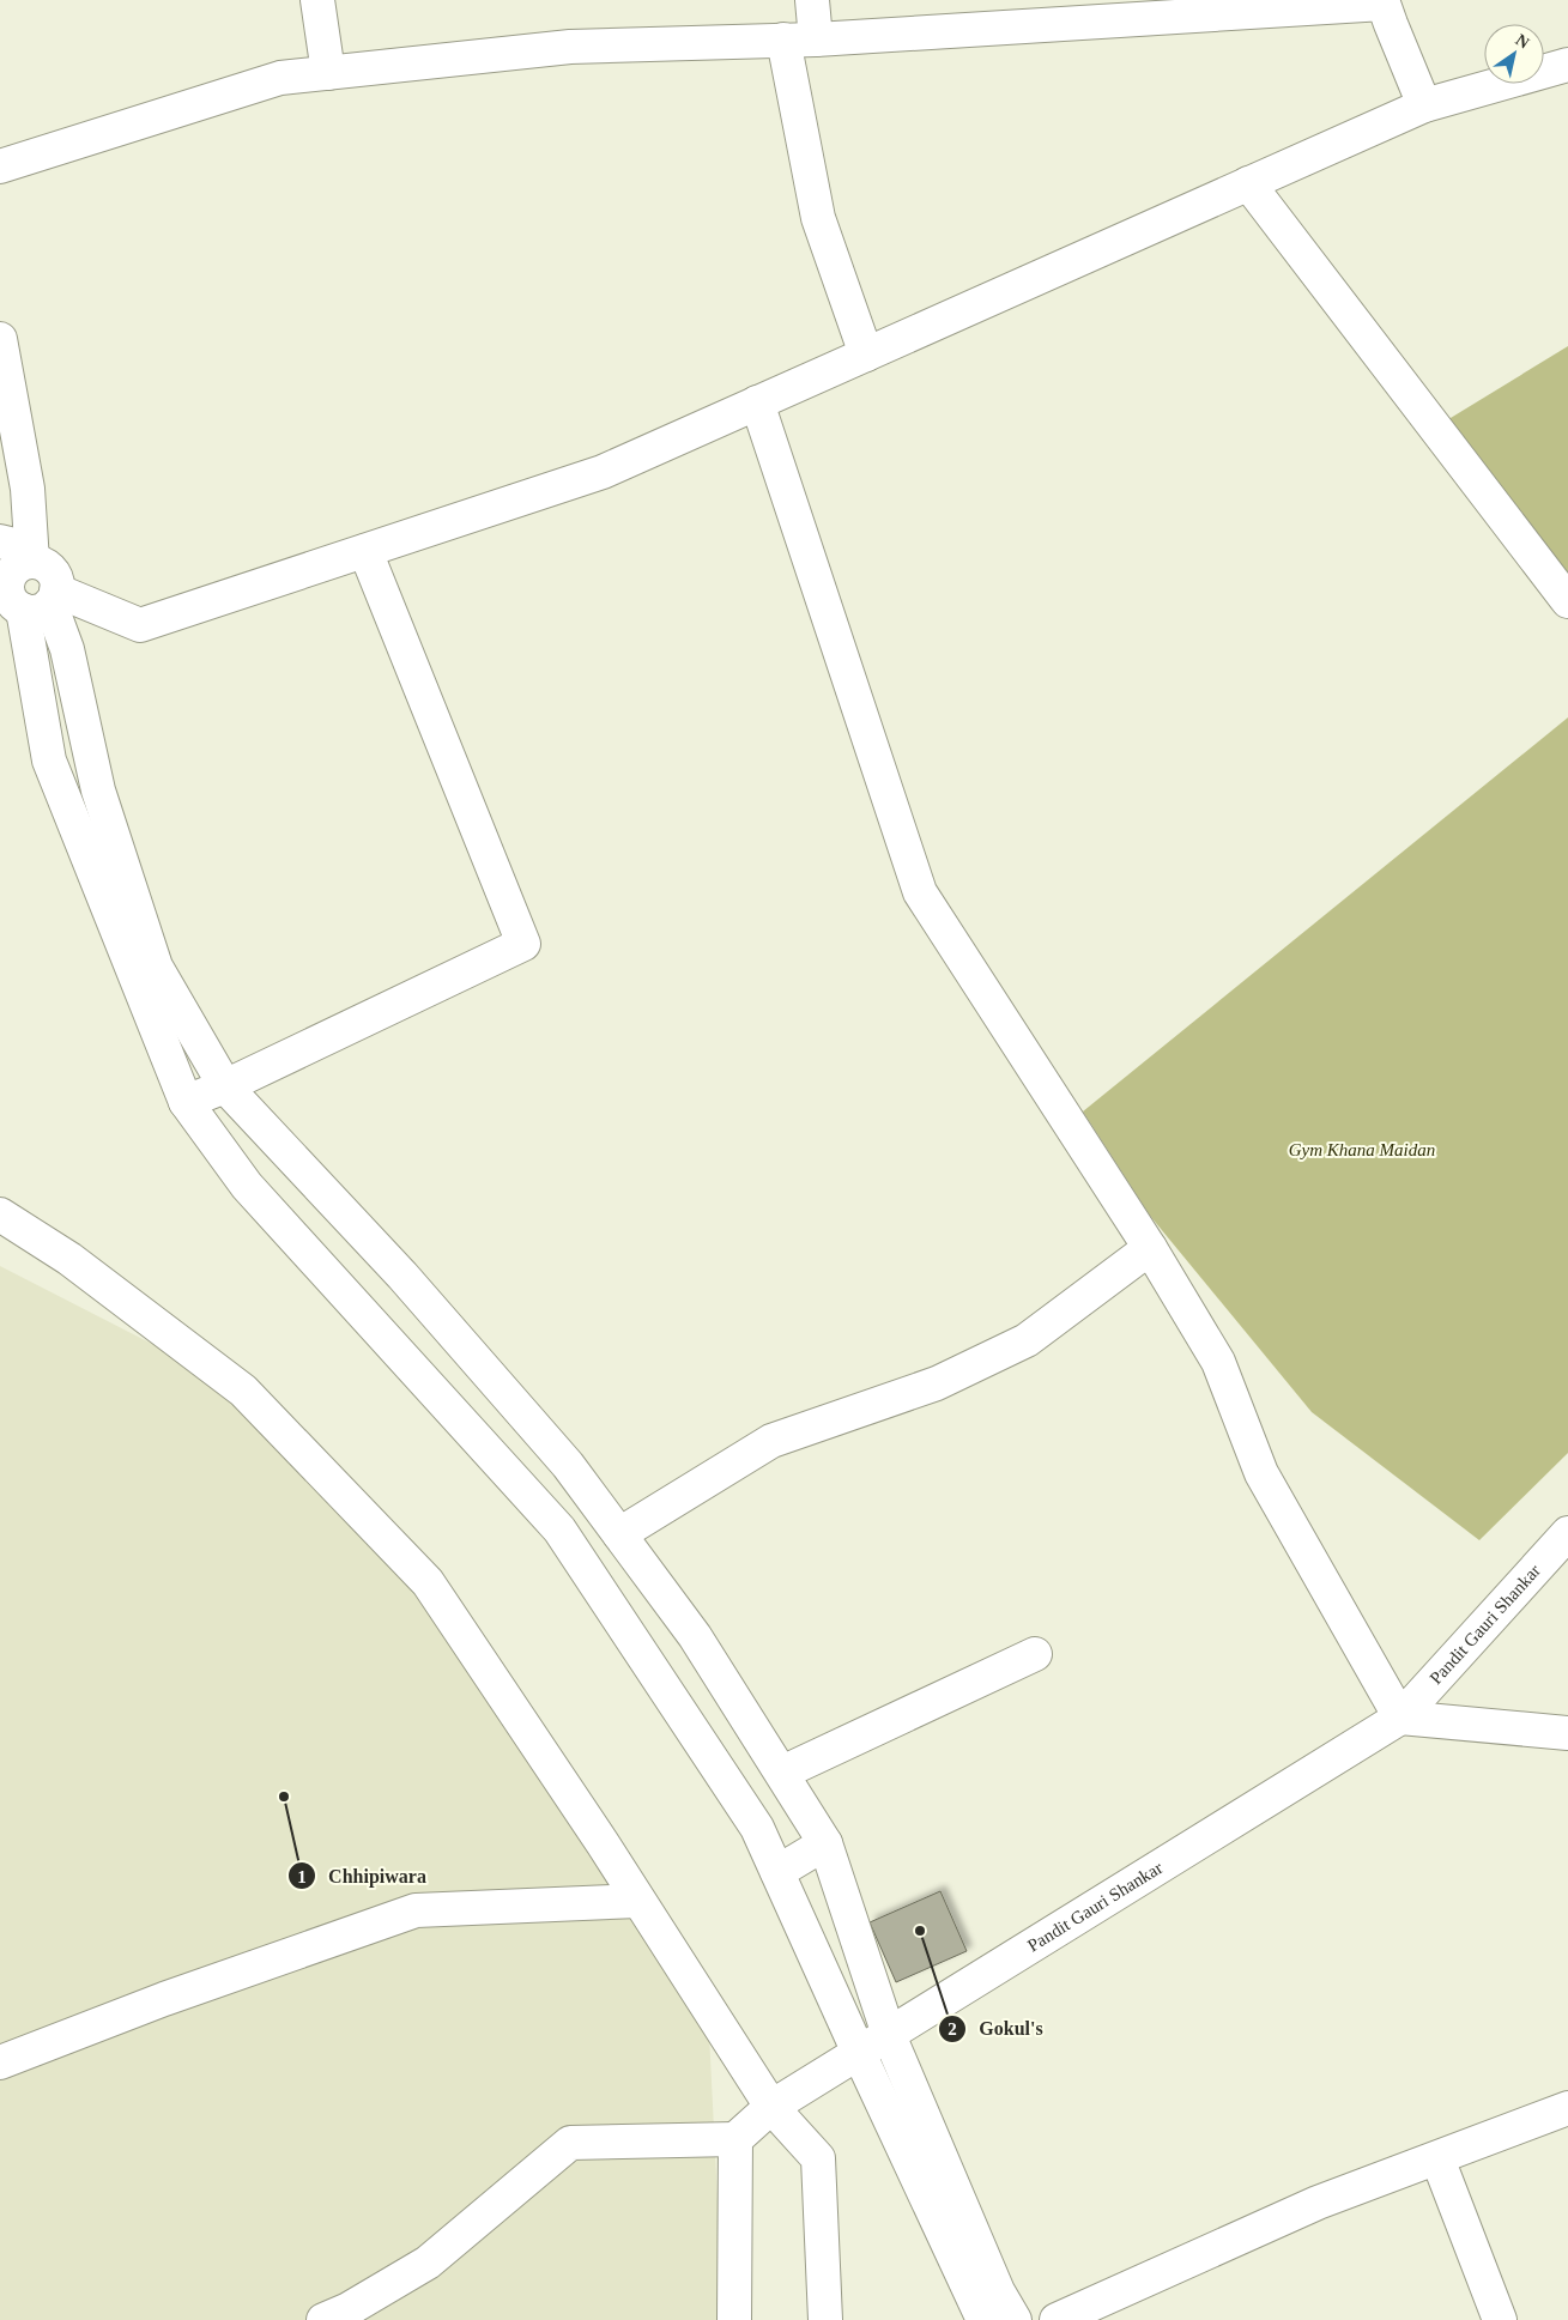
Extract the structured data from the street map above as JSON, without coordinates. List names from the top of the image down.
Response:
{
  "streets": {
    "street": ["Pandit Gauri Shankar"]
  },
  "parks": ["Gym Khana Maidan"],
  "places": ["Chhipiwara", "Gokul's"],
  "north": "top right"
}
